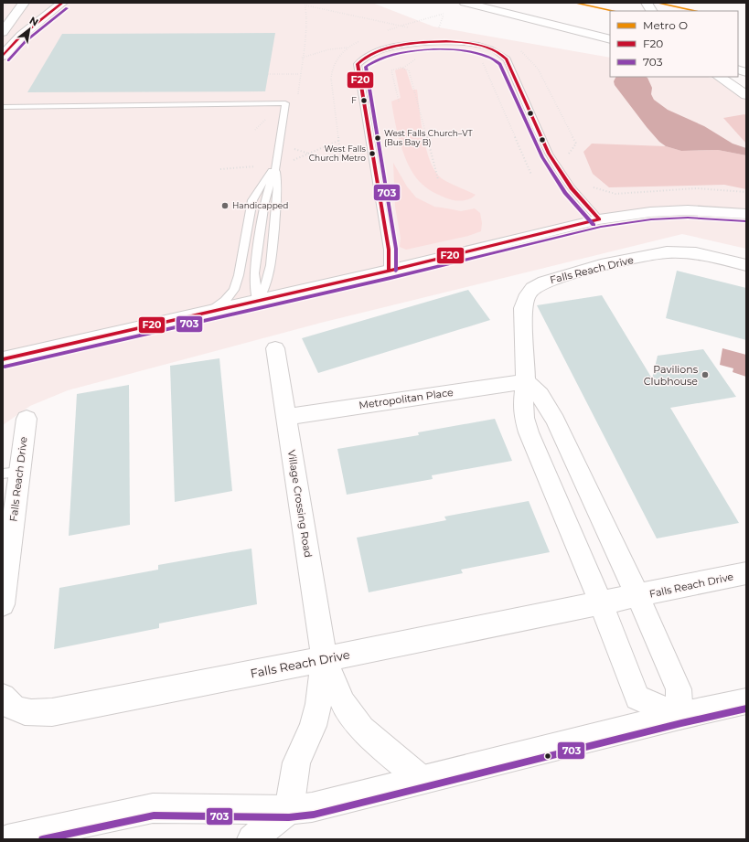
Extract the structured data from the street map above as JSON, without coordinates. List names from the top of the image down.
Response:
{
  "streets": {
    "main road": ["Falls Reach Drive", "Metropolitan Place", "Village Crossing Road"]
  },
  "crossings": [
    ["Falls Reach Drive", "Metropolitan Place"],
    ["Falls Reach Drive", "Village Crossing Road"],
    ["Metropolitan Place", "Village Crossing Road"]
  ],
  "places": [
    "F",
    "West Falls Church–VT (Bus Bay B)",
    "West Falls Church Metro",
    "Handicapped",
    "Pavilions Clubhouse"
  ],
  "lines": ["metro line O", "transit line F20", "transit line 703"],
  "legend": ["Metro O", "F20", "703"],
  "north": "top right"
}
